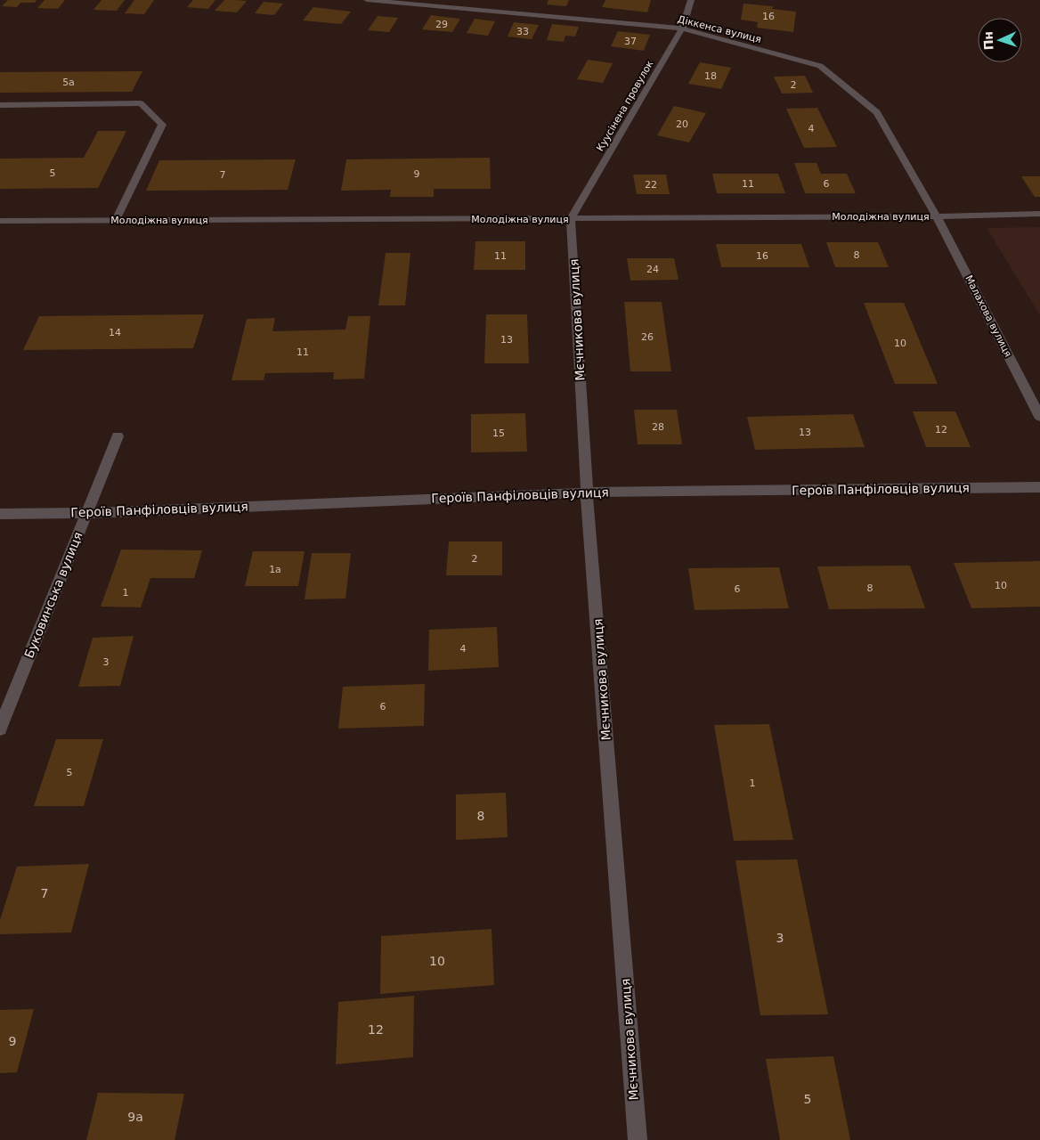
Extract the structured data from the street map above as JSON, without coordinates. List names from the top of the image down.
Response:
{
  "streets": {
    "street": [
      "Діккенса вулиця",
      "Куусінена провулок",
      "Молодіжна вулиця",
      "Малахова вулиця",
      "Мєчникова вулиця",
      "Героїв Панфіловців вулиця",
      "Буковинська вулиця"
    ]
  },
  "crossings": [
    ["Діккенса вулиця", "Куусінена провулок"],
    ["Діккенса вулиця", "Молодіжна вулиця"],
    ["Діккенса вулиця", "Малахова вулиця"],
    ["Куусінена провулок", "Молодіжна вулиця"],
    ["Куусінена провулок", "Мєчникова вулиця"],
    ["Молодіжна вулиця", "Малахова вулиця"],
    ["Молодіжна вулиця", "Мєчникова вулиця"],
    ["Мєчникова вулиця", "Героїв Панфіловців вулиця"],
    ["Героїв Панфіловців вулиця", "Буковинська вулиця"]
  ],
  "house_numbers": [
    "16",
    "29",
    "33",
    "37",
    "18",
    "5а",
    "2",
    "20",
    "4",
    "5",
    "9",
    "7",
    "11",
    "6",
    "22",
    "8",
    "11",
    "16",
    "24",
    "14",
    "26",
    "13",
    "10",
    "11",
    "28",
    "12",
    "13",
    "15",
    "2",
    "1а",
    "10",
    "8",
    "6",
    "1",
    "4",
    "3",
    "6",
    "5",
    "1",
    "8",
    "7",
    "3",
    "10",
    "12",
    "9",
    "5",
    "9а"
  ],
  "north": "left"
}
